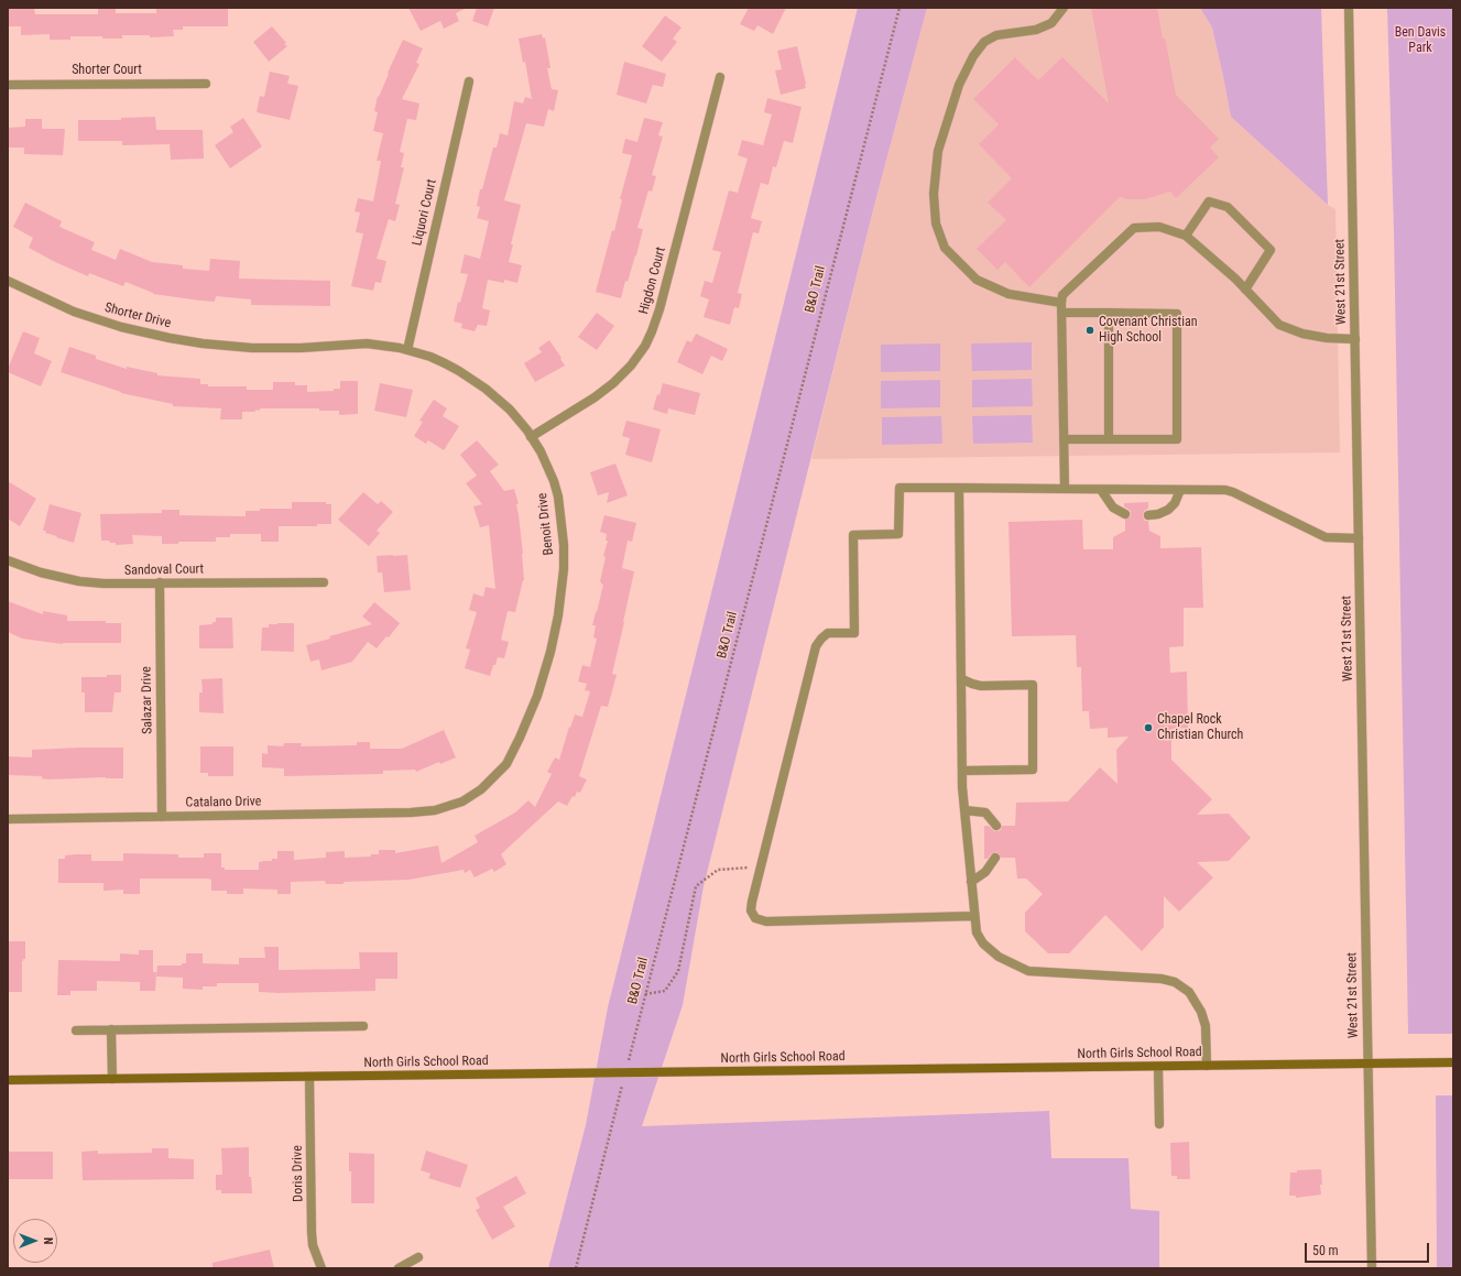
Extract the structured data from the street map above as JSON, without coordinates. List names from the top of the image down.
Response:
{
  "streets": {
    "main road": ["North Girls School Road"],
    "street": [
      "Shorter Court",
      "Liquori Court",
      "Higdon Court",
      "West 21st Street",
      "Shorter Drive",
      "Benoit Drive",
      "Sandoval Court",
      "Salazar Drive",
      "Catalano Drive",
      "Doris Drive"
    ],
    "path": ["B&O Trail"]
  },
  "crossings": [
    ["Liquori Court", "Benoit Drive"],
    ["Higdon Court", "Benoit Drive"],
    ["West 21st Street", "North Girls School Road"],
    ["B&O Trail", "North Girls School Road"],
    ["Shorter Drive", "Benoit Drive"],
    ["Benoit Drive", "Catalano Drive"],
    ["Sandoval Court", "Salazar Drive"],
    ["Salazar Drive", "Catalano Drive"],
    ["North Girls School Road", "Doris Drive"]
  ],
  "parks": ["Ben Davis Park"],
  "places": ["Covenant Christian High School", "Chapel Rock Christian Church"],
  "scale_bar": "50 m",
  "north": "right"
}
